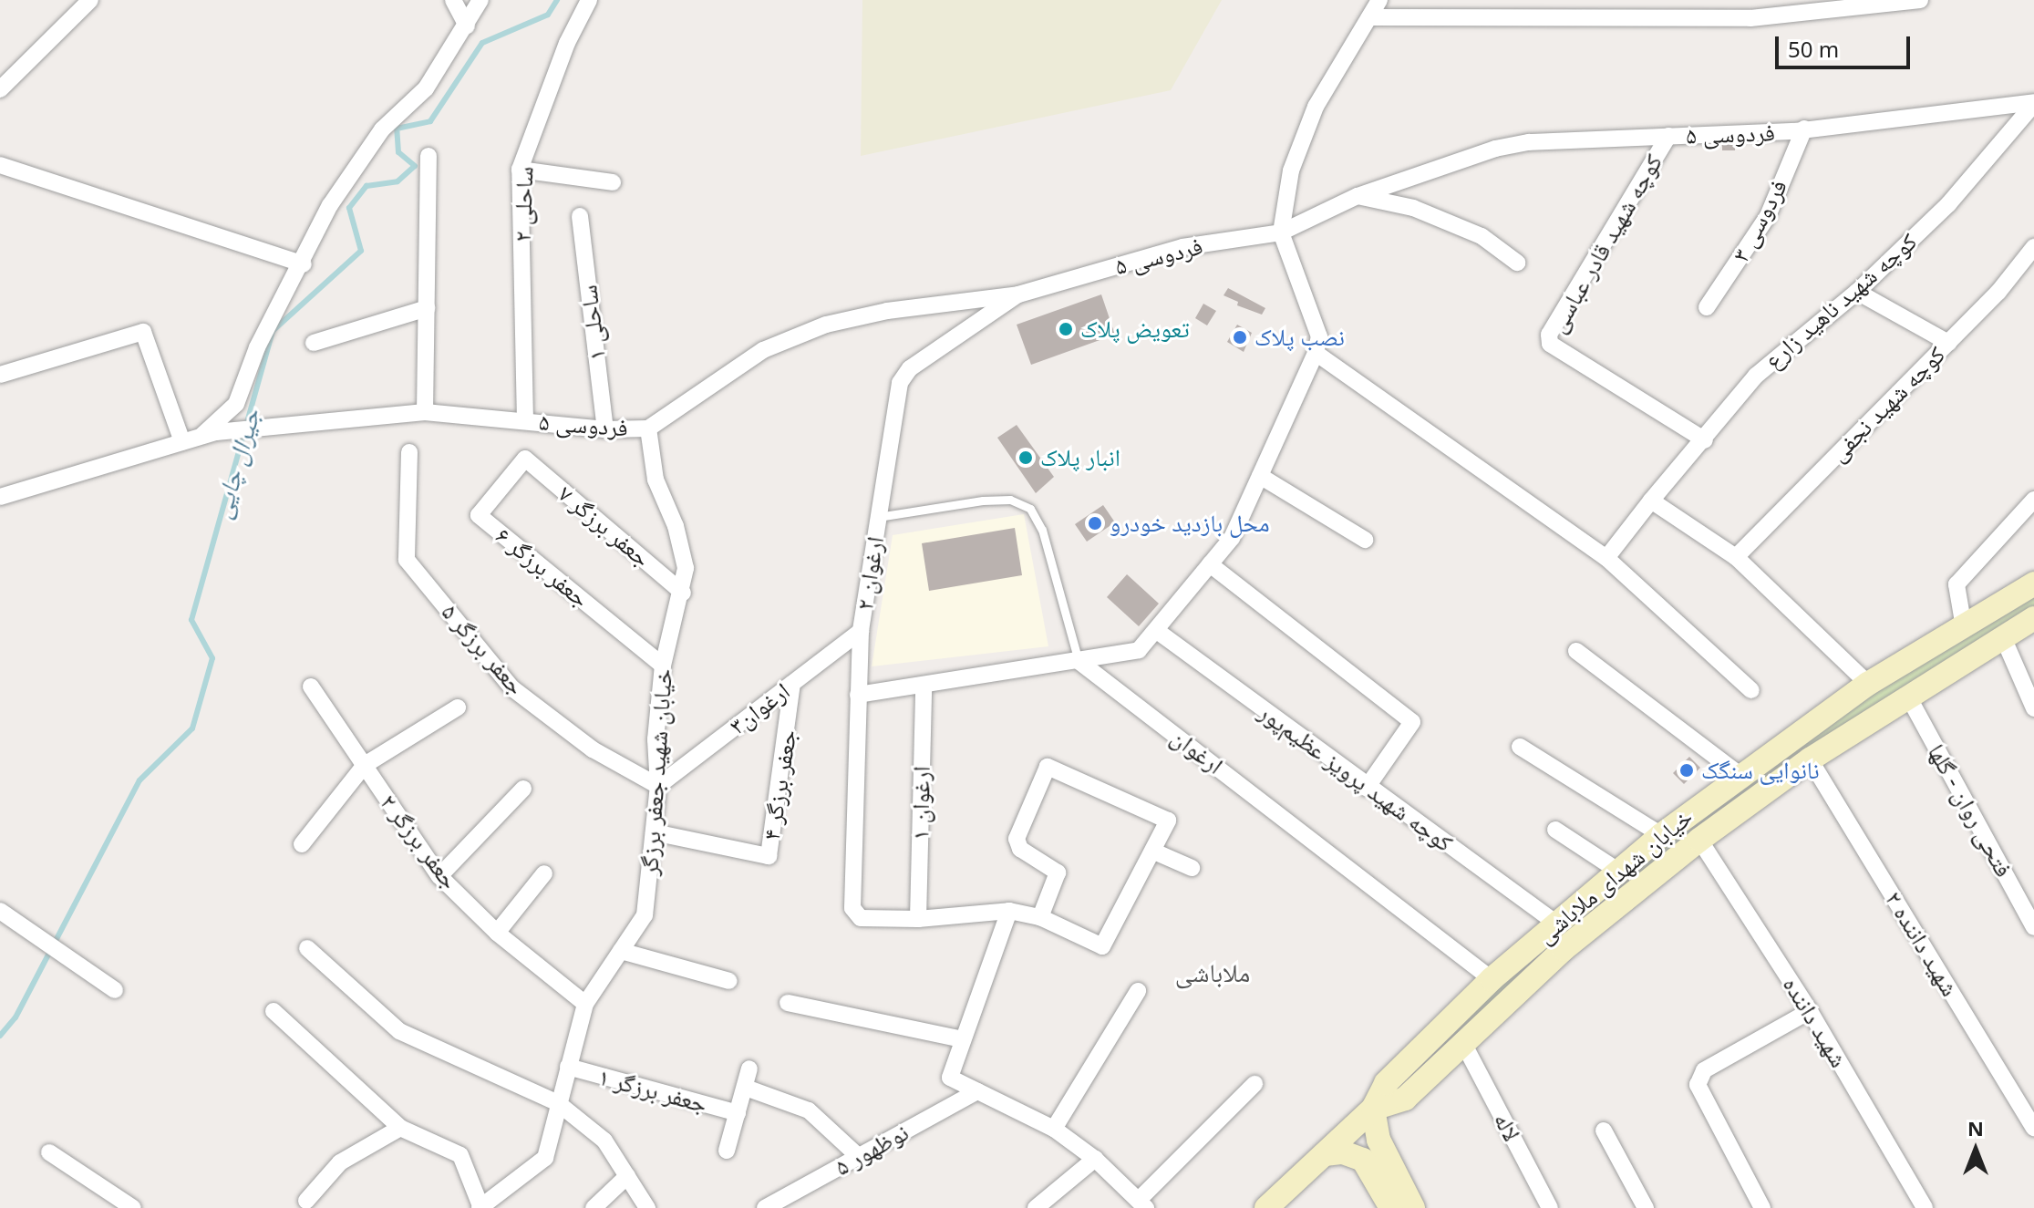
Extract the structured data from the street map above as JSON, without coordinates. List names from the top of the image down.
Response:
{
  "streets": {
    "main road": ["خیابان شهدای ملاباشی"],
    "street": [
      "فردوسی ۵",
      "ساحلی ۲",
      "فردوسی ۳",
      "کوچه شهید قادر عباسی",
      "کوچه شهید ناهید زارع",
      "ساحلی ۱",
      "کوچه شهید نجفی",
      "جعفر برزگر ۷",
      "جعفر برزگر ۶",
      "ارغوان ۲",
      "جعفر برزگر ۵",
      "ارغوان۳",
      "ارغوان",
      "خیابان شهید جعفر برزگر",
      "کوچه شهید پرویز عظیم‌پور",
      "جعفر برزگر ۴",
      "ارغوان ۱",
      "فتحی روان - گلها",
      "جعفر برزگر ۲",
      "شهید داننده ۲",
      "شهید داننده",
      "جعفر برزگر ۱",
      "لاله",
      "نوظهور ۵"
    ]
  },
  "crossings": [
    ["فردوسی ۵", "ساحلی ۲"],
    ["فردوسی ۵", "فردوسی ۳"],
    ["فردوسی ۵", "کوچه شهید قادر عباسی"],
    ["فردوسی ۵", "کوچه شهید ناهید زارع"],
    ["فردوسی ۵", "ساحلی ۱"],
    ["فردوسی ۵", "ارغوان ۲"],
    ["فردوسی ۵", "خیابان شهید جعفر برزگر"],
    ["کوچه شهید قادر عباسی", "کوچه شهید ناهید زارع"],
    ["جعفر برزگر ۷", "جعفر برزگر ۶"],
    ["جعفر برزگر ۷", "خیابان شهید جعفر برزگر"],
    ["جعفر برزگر ۶", "خیابان شهید جعفر برزگر"],
    ["ارغوان ۲", "ارغوان۳"],
    ["ارغوان ۲", "ارغوان ۱"],
    ["جعفر برزگر ۵", "ارغوان۳"],
    ["جعفر برزگر ۵", "خیابان شهید جعفر برزگر"],
    ["ارغوان۳", "خیابان شهید جعفر برزگر"],
    ["ارغوان۳", "جعفر برزگر ۴"],
    ["ارغوان", "خیابان شهدای ملاباشی"],
    ["خیابان شهید جعفر برزگر", "جعفر برزگر ۴"],
    ["خیابان شهید جعفر برزگر", "جعفر برزگر ۲"],
    ["خیابان شهید جعفر برزگر", "جعفر برزگر ۱"],
    ["کوچه شهید پرویز عظیم‌پور", "خیابان شهدای ملاباشی"],
    ["فتحی روان - گلها", "خیابان شهدای ملاباشی"],
    ["خیابان شهدای ملاباشی", "شهید داننده ۲"],
    ["خیابان شهدای ملاباشی", "شهید داننده"],
    ["خیابان شهدای ملاباشی", "لاله"]
  ],
  "districts": ["ملاباشی"],
  "water": ["جیرال چایی"],
  "places": [
    "تعویض پلاک",
    "نصب پلاک",
    "انبار پلاک",
    "محل بازدید خودرو",
    "نانوایی سنگک"
  ],
  "scale_bar": "50 m",
  "north": "top"
}
